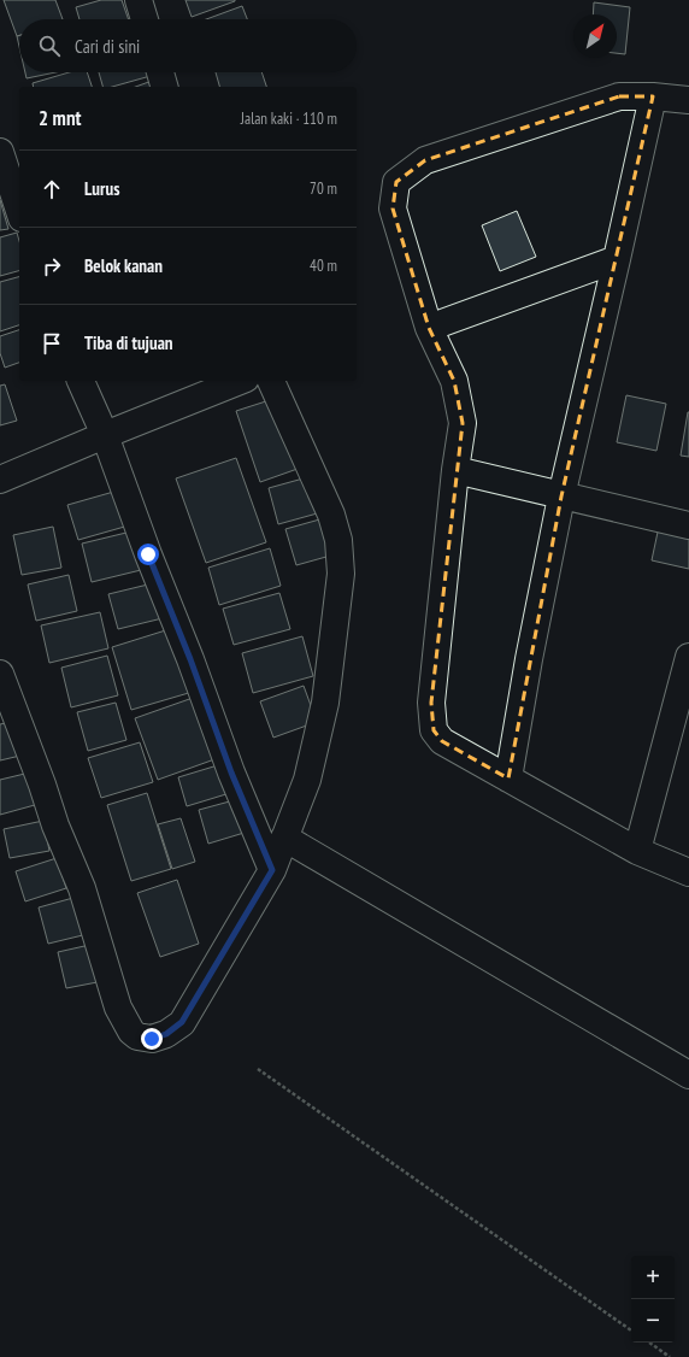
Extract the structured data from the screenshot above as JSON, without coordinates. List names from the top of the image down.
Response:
{
  "north": "top right",
  "page": {
    "search": "Cari di sini",
    "heading": ["2 mnt", "Jalan kaki · 110 m"],
    "list": [
      ["Lurus", "70 m"],
      ["Belok kanan", "40 m"],
      "Tiba di tujuan"
    ],
    "map_buttons": ["+", "−"]
  }
}
